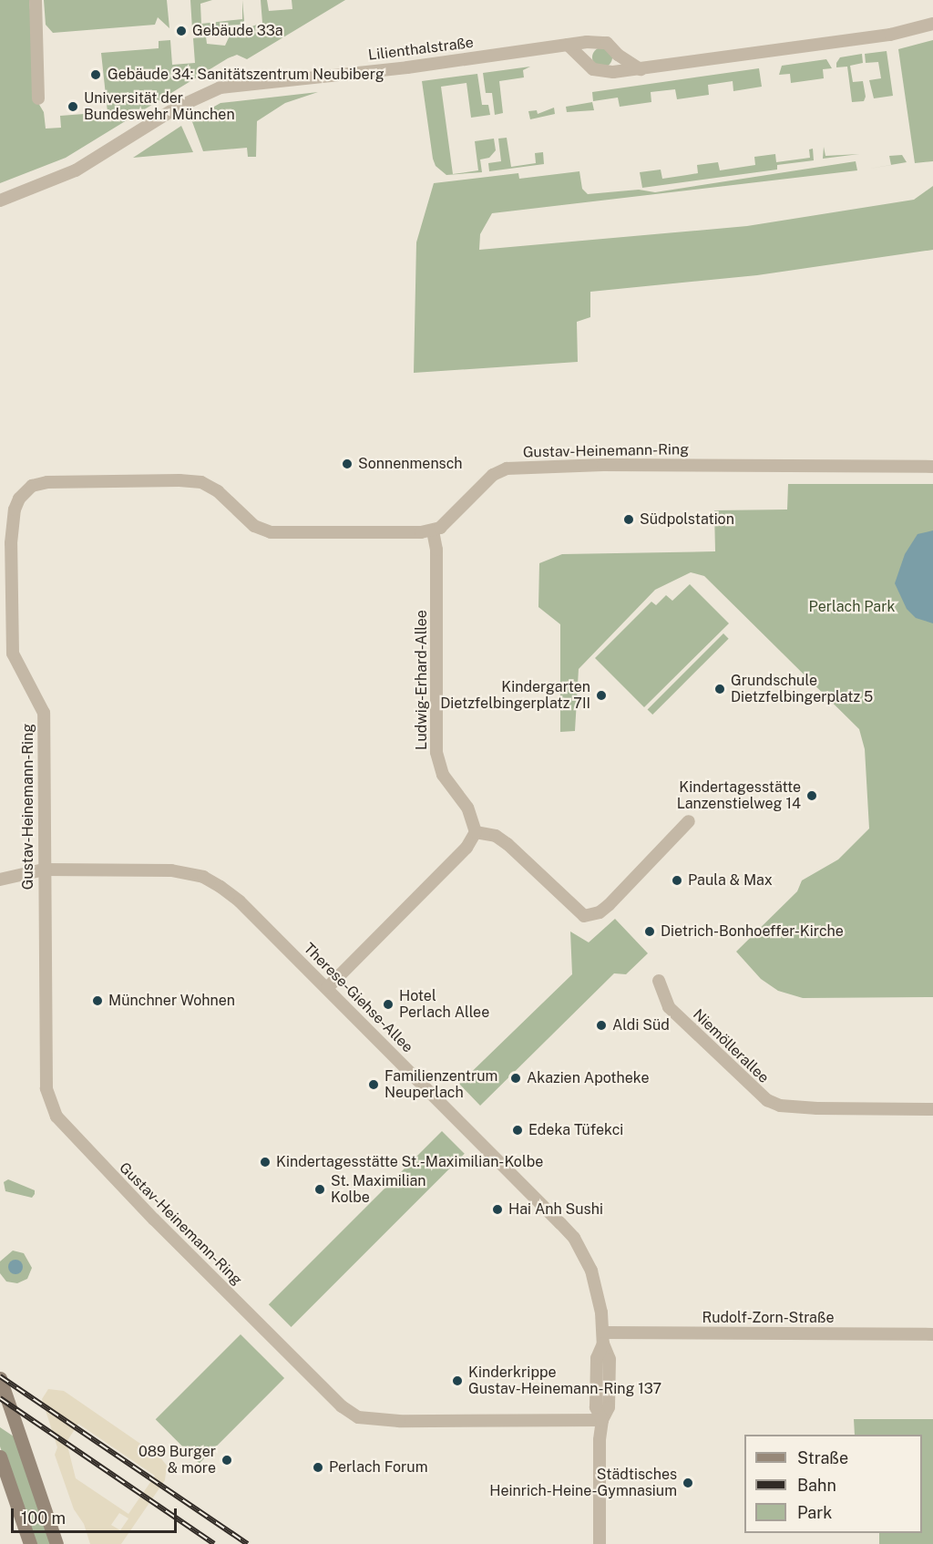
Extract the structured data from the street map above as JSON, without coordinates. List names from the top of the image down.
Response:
{
  "streets": {
    "street": [
      "Lilienthalstraße",
      "Gustav-Heinemann-Ring",
      "Ludwig-Erhard-Allee",
      "Therese-Giehse-Allee",
      "Niemöllerallee",
      "Rudolf-Zorn-Straße"
    ]
  },
  "crossings": [
    ["Gustav-Heinemann-Ring", "Ludwig-Erhard-Allee"],
    ["Gustav-Heinemann-Ring", "Therese-Giehse-Allee"],
    ["Therese-Giehse-Allee", "Rudolf-Zorn-Straße"]
  ],
  "parks": ["Perlach Park"],
  "places": [
    "Gebäude 33a",
    "Gebäude 34: Sanitätszentrum Neubiberg",
    "Universität der Bundeswehr München",
    "Sonnenmensch",
    "Südpolstation",
    "Grundschule Dietzfelbingerplatz 5",
    "Kindergarten Dietzfelbingerplatz 7II",
    "Kindertagesstätte Lanzenstielweg 14",
    "Paula & Max",
    "Dietrich-Bonhoeffer-Kirche",
    "Münchner Wohnen",
    "Hotel Perlach Allee",
    "Aldi Süd",
    "Akazien Apotheke",
    "Familienzentrum Neuperlach",
    "Edeka Tüfekci",
    "Kindertagesstätte St.-Maximilian-Kolbe",
    "St. Maximilian Kolbe",
    "Hai Anh Sushi",
    "Kinderkrippe Gustav-Heinemann-Ring 137",
    "089 Burger & more",
    "Perlach Forum",
    "Städtisches Heinrich-Heine-Gymnasium"
  ],
  "legend": ["Straße", "Bahn", "Park"],
  "scale_bar": "100 m"
}
